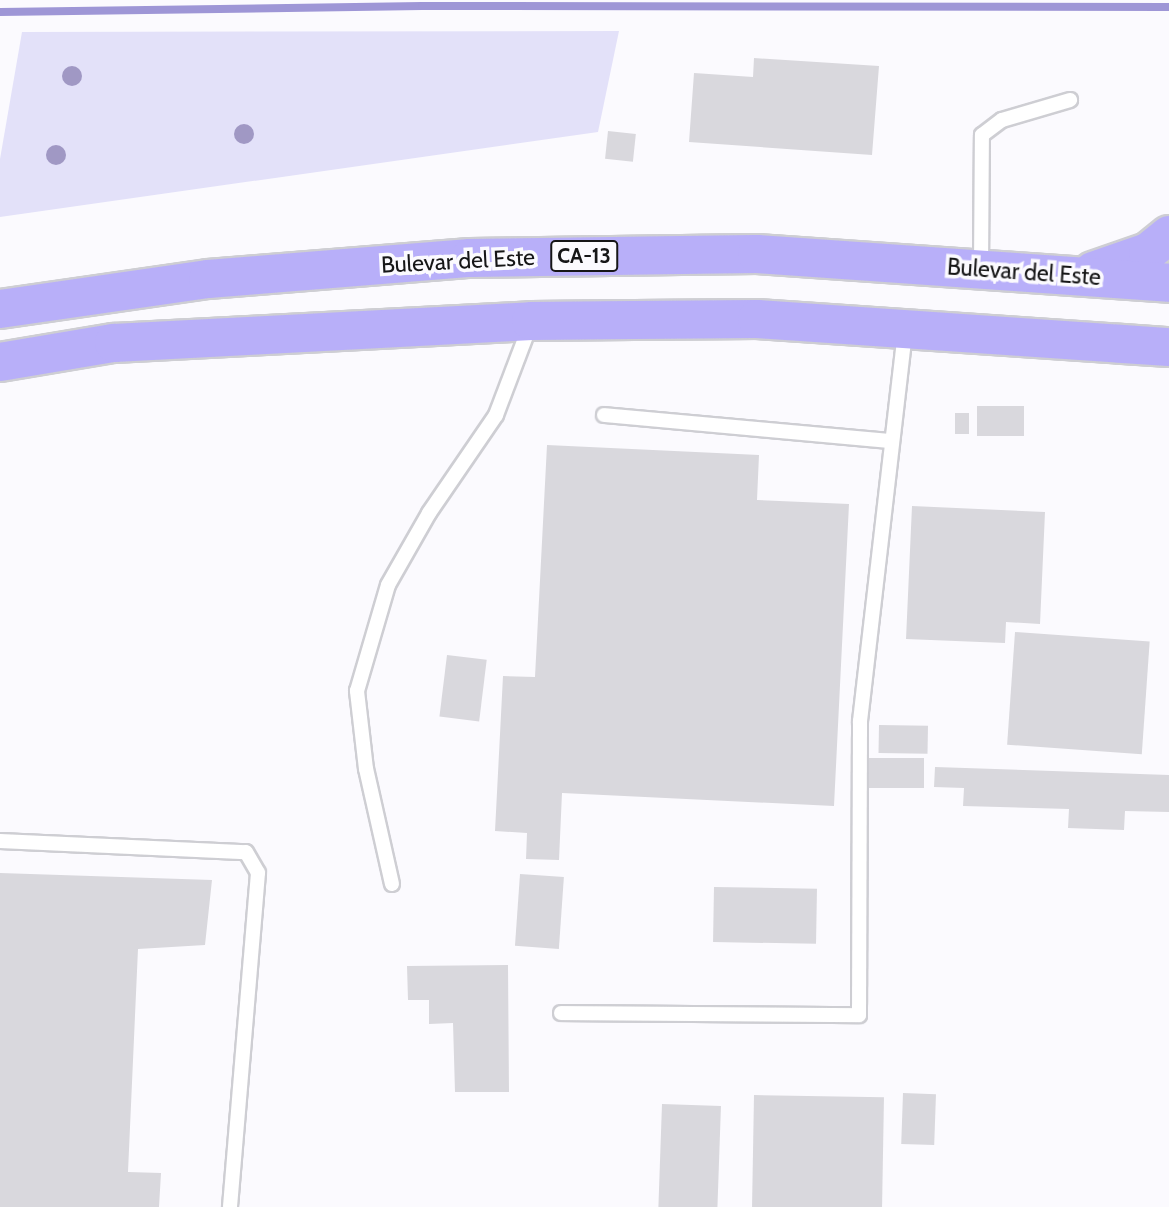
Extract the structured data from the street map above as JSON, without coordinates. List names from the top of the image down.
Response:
{
  "streets": {
    "highway": ["CA-13", "Bulevar del Este"]
  }
}
